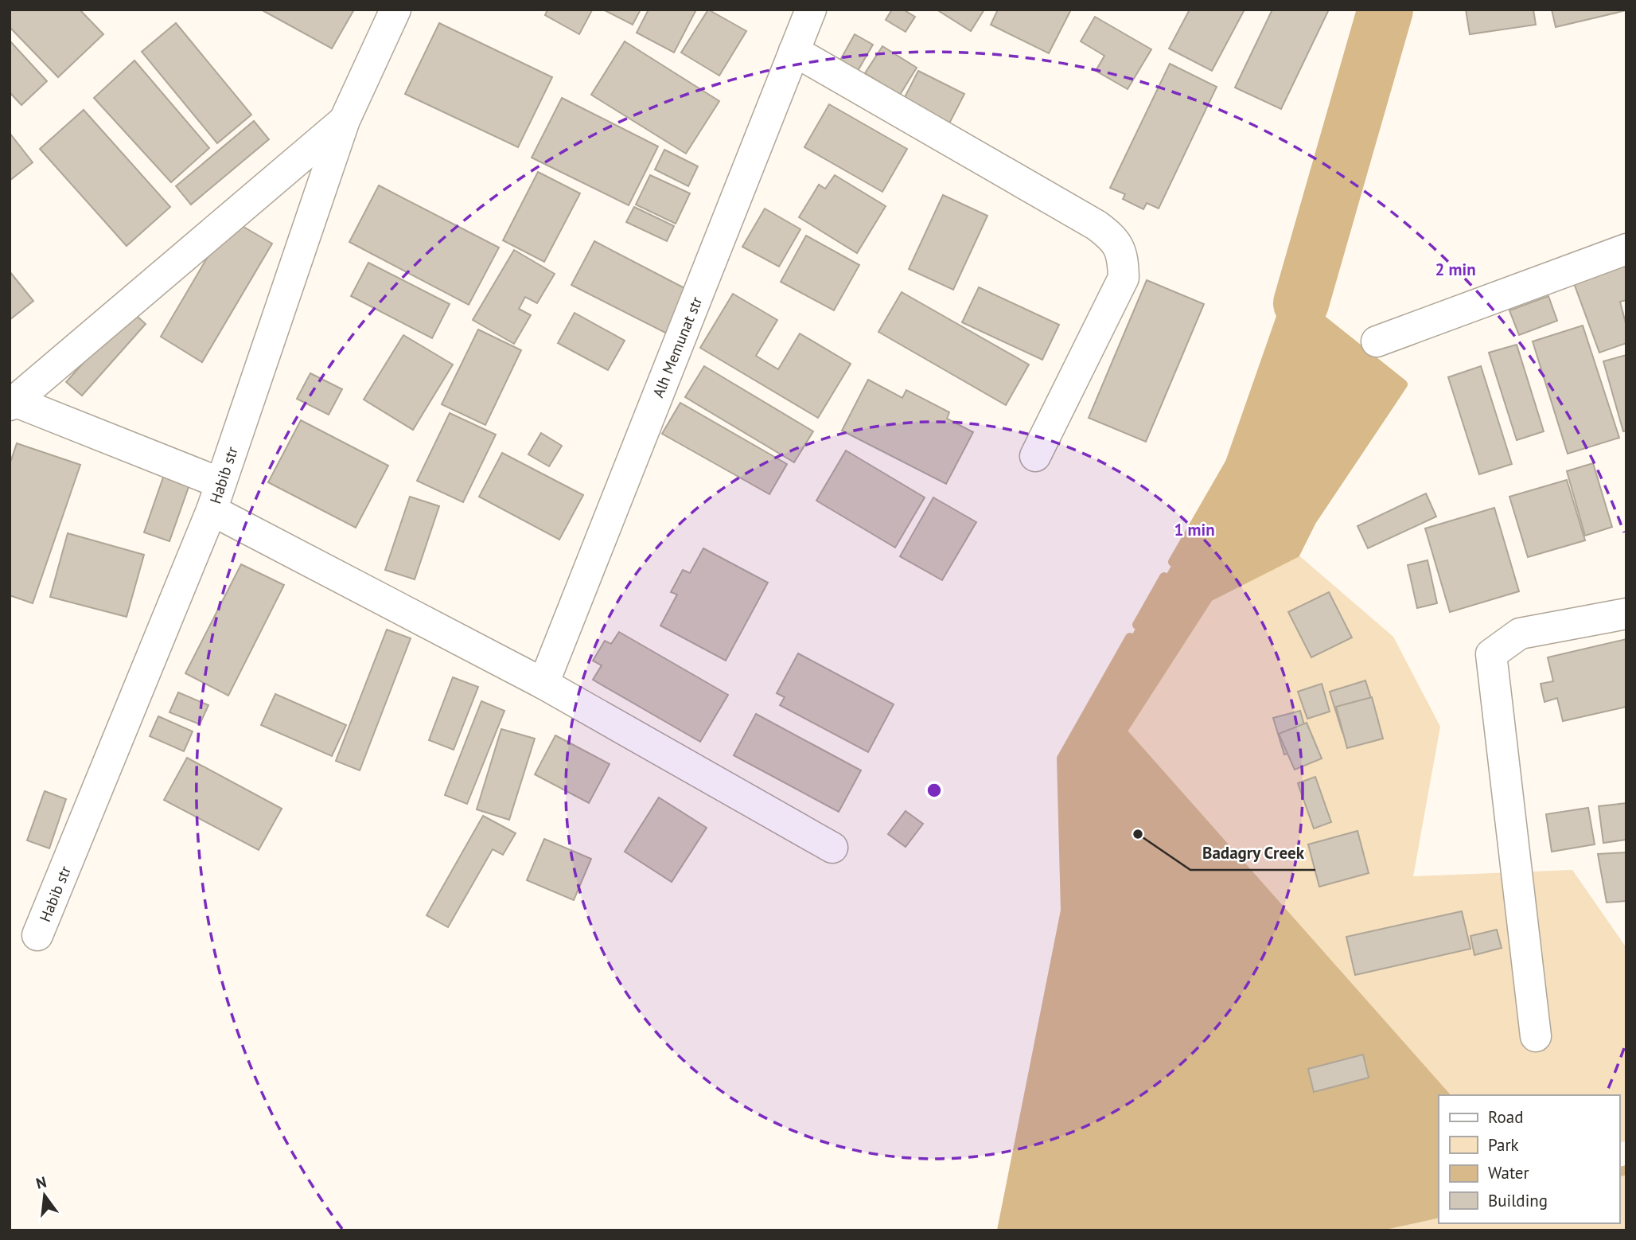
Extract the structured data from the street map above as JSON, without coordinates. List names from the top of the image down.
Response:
{
  "streets": {
    "street": ["Alh Memunat str", "Habib str"]
  },
  "places": ["Badagry Creek"],
  "legend": [
    "Road",
    "Park",
    "Water",
    "Building"
  ],
  "north": "top",
  "rings": ["2 min", "1 min"]
}
